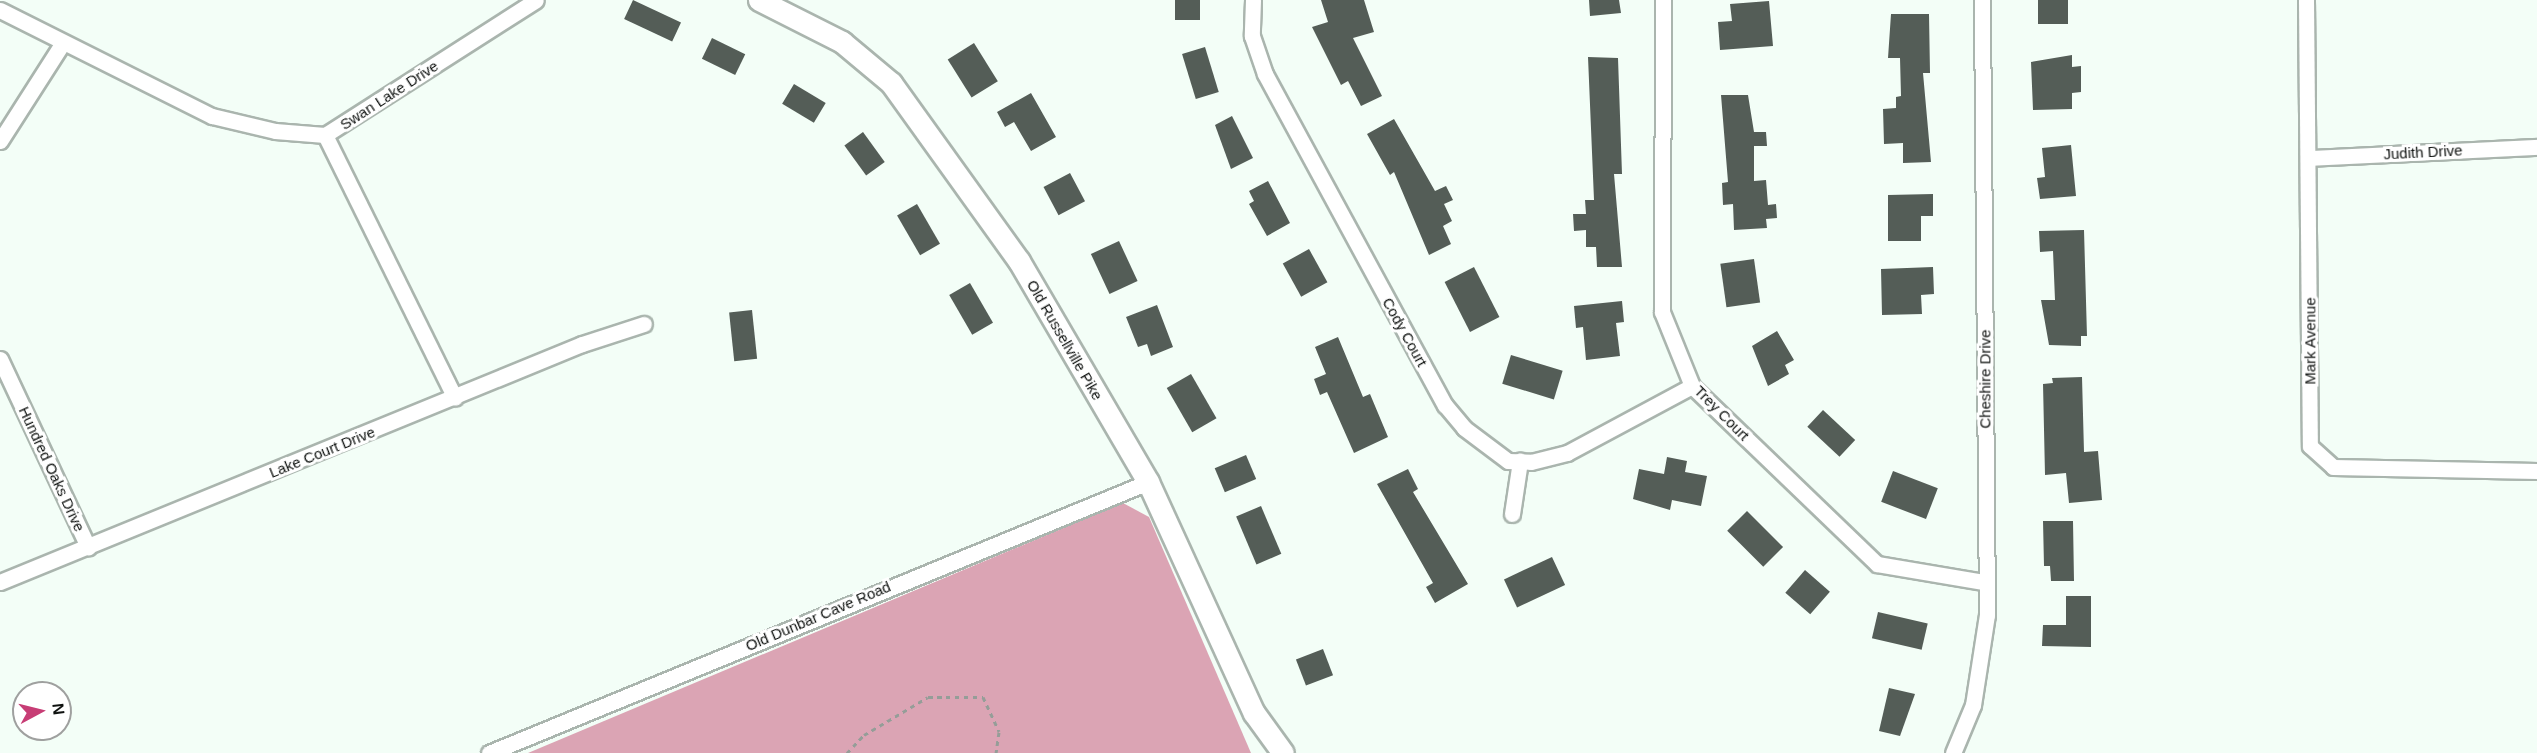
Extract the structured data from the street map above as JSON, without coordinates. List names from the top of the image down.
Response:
{
  "streets": {
    "street": [
      "Swan Lake Drive",
      "Judith Drive",
      "Cody Court",
      "Old Russellville Pike",
      "Mark Avenue",
      "Cheshire Drive",
      "Trey Court",
      "Lake Court Drive",
      "Hundred Oaks Drive",
      "Old Dunbar Cave Road"
    ]
  },
  "crossings": [
    ["Judith Drive", "Mark Avenue"],
    ["Old Russellville Pike", "Old Dunbar Cave Road"],
    ["Cheshire Drive", "Trey Court"],
    ["Lake Court Drive", "Hundred Oaks Drive"]
  ],
  "north": "right"
}
